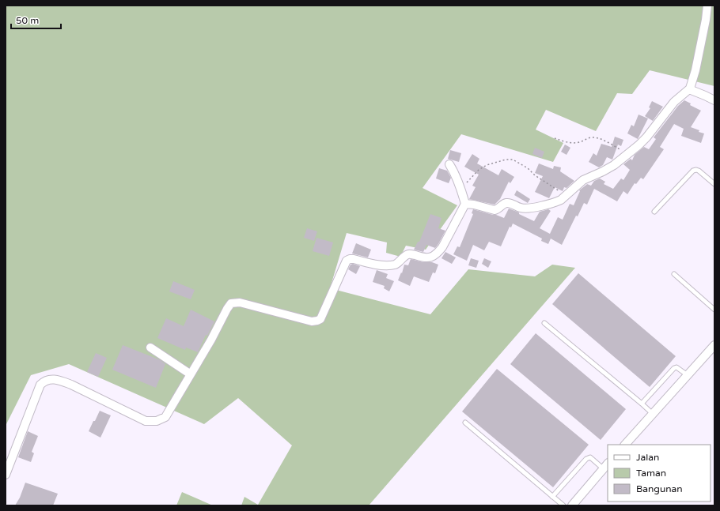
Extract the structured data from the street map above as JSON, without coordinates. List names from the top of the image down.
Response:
{
  "legend": ["Jalan", "Taman", "Bangunan"],
  "scale_bar": "50 m"
}
